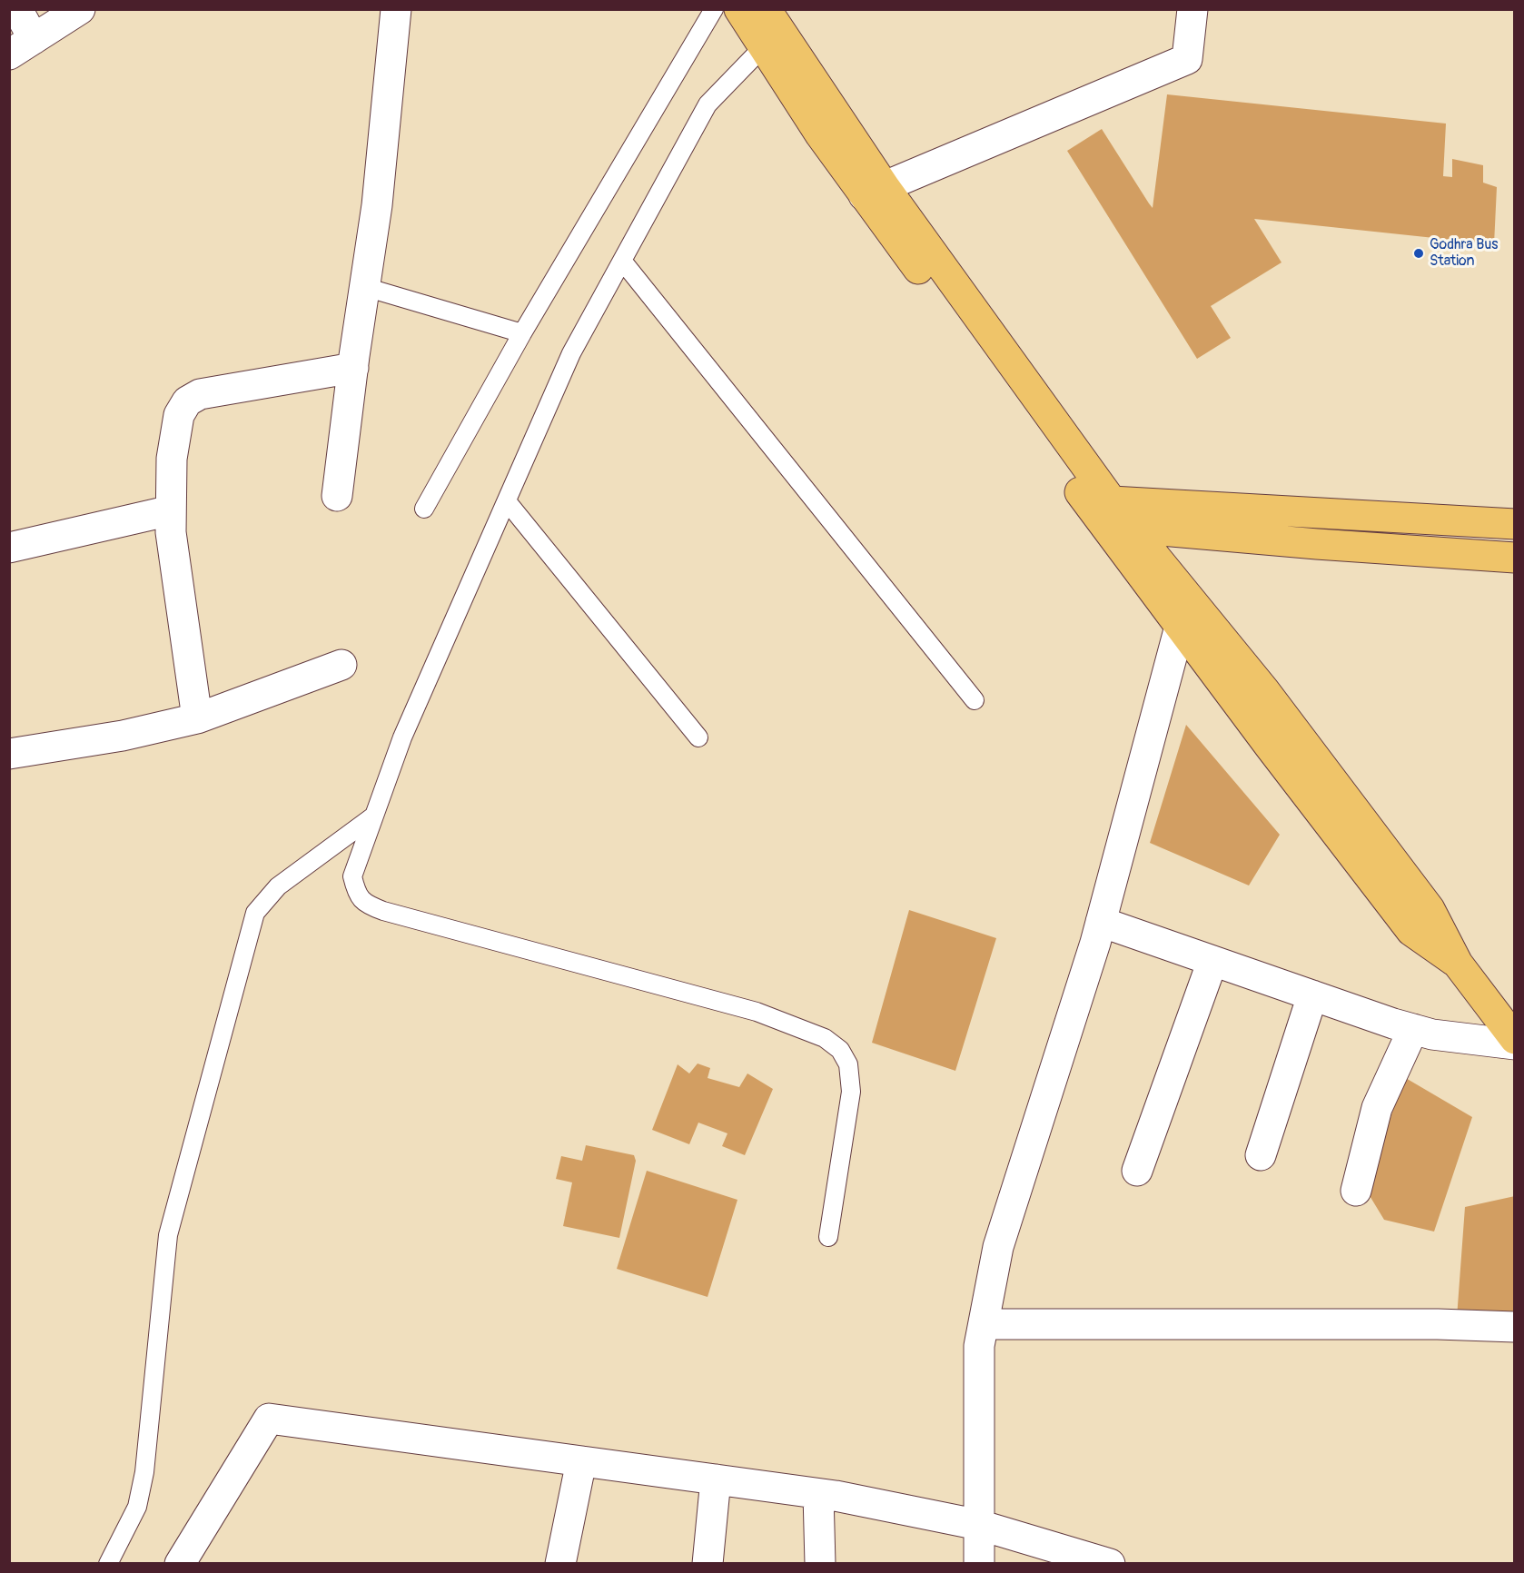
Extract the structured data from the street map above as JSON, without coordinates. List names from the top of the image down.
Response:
{
  "places": ["Godhra Bus Station"]
}
